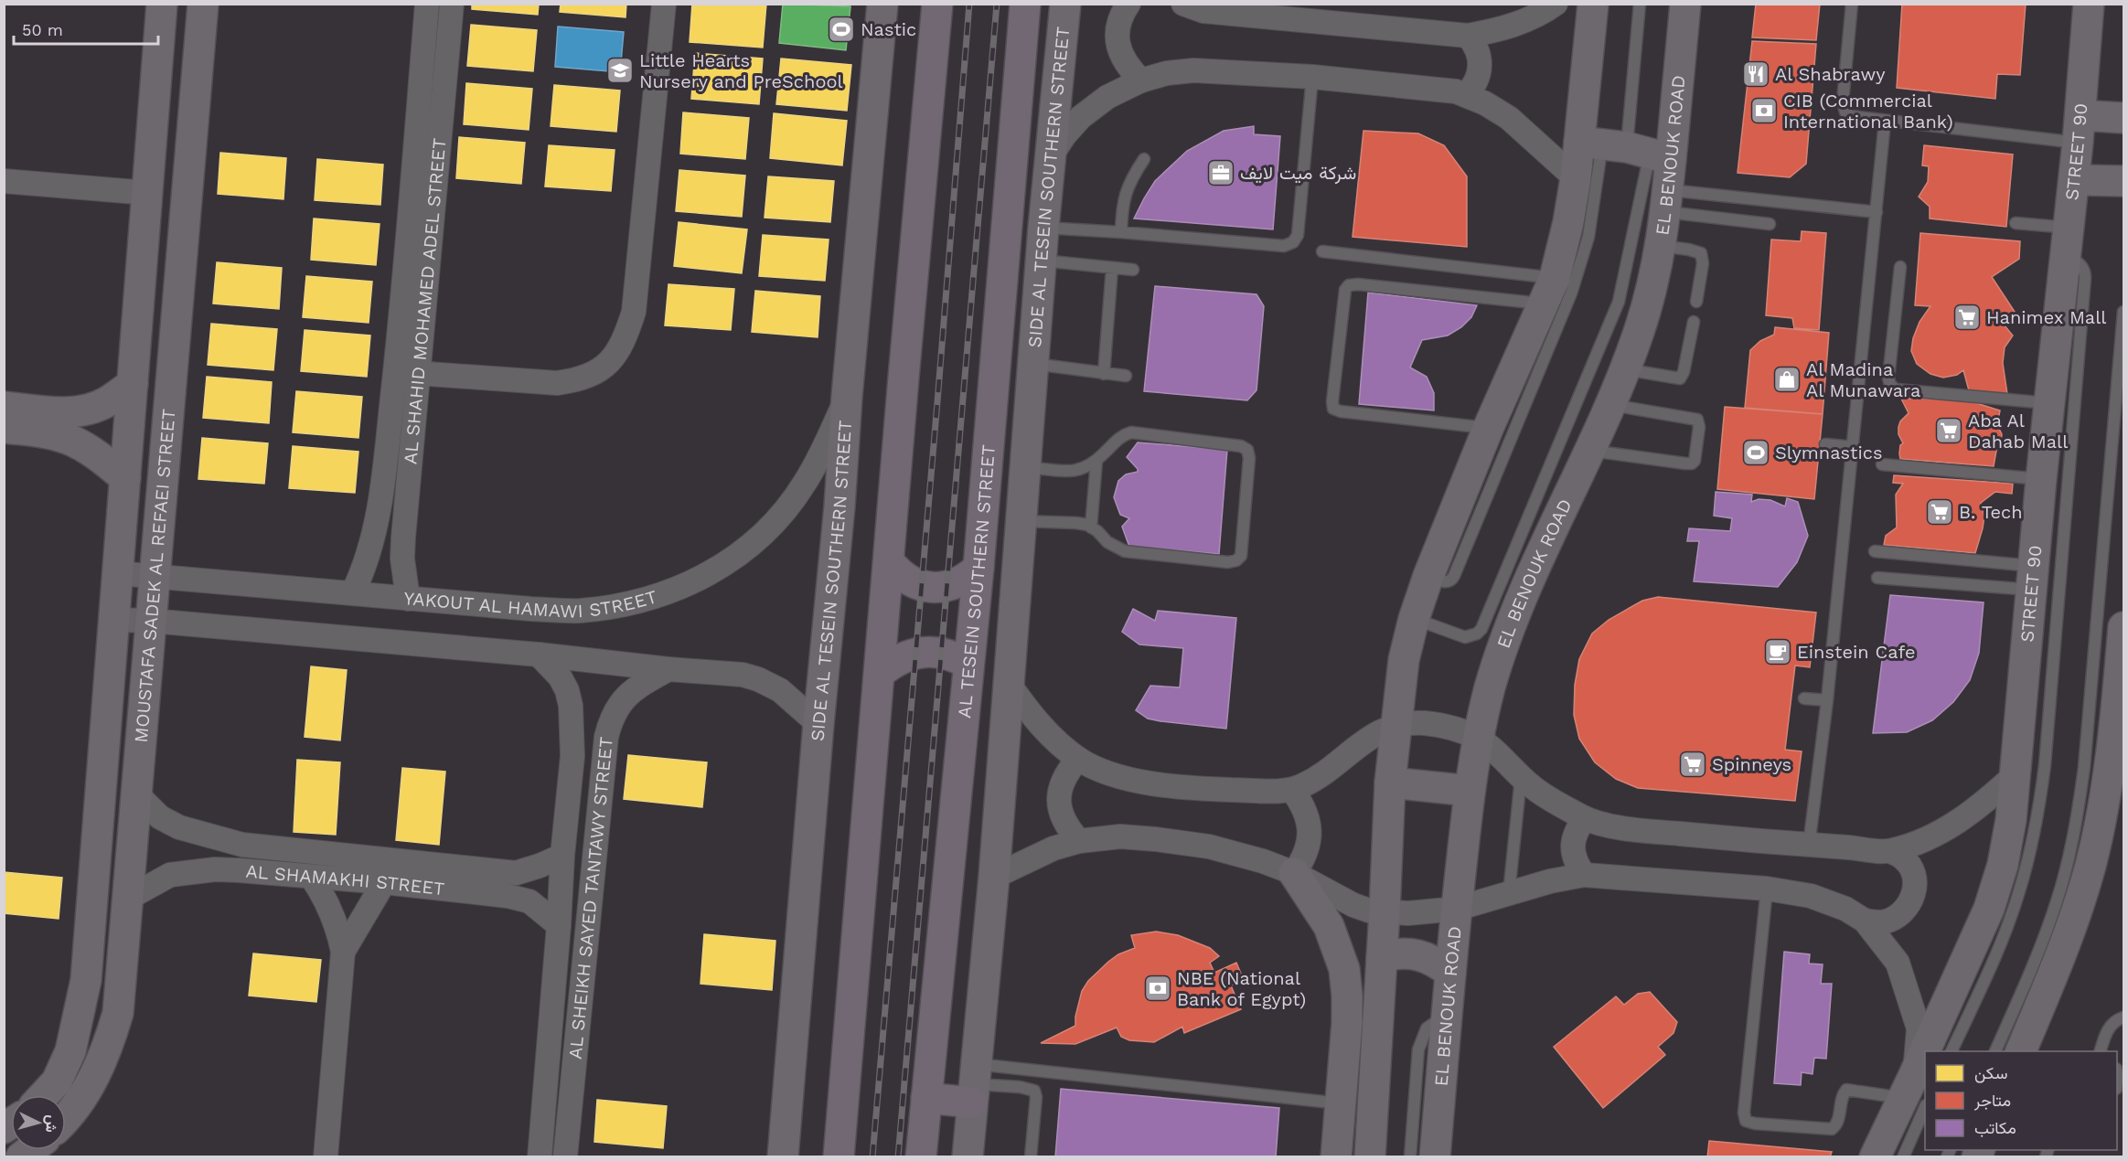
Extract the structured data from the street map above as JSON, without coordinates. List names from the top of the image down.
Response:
{
  "streets": {
    "highway": ["AL TESEIN SOUTHERN STREET"],
    "street": [
      "STREET 90",
      "EL BENOUK ROAD",
      "SIDE AL TESEIN SOUTHERN STREET",
      "AL SHAHID MOHAMED ADEL STREET",
      "MOUSTAFA SADEK AL REFAEI STREET",
      "YAKOUT AL HAMAWI STREET",
      "AL SHAMAKHI STREET",
      "AL SHEIKH SAYED TANTAWY STREET"
    ]
  },
  "crossings": [
    ["SIDE AL TESEIN SOUTHERN STREET", "YAKOUT AL HAMAWI STREET"],
    ["AL SHAHID MOHAMED ADEL STREET", "YAKOUT AL HAMAWI STREET"],
    ["MOUSTAFA SADEK AL REFAEI STREET", "YAKOUT AL HAMAWI STREET"],
    ["MOUSTAFA SADEK AL REFAEI STREET", "AL SHAMAKHI STREET"],
    ["AL SHAMAKHI STREET", "AL SHEIKH SAYED TANTAWY STREET"]
  ],
  "places": {
    "sports": ["Nastic", "Slymnastics"],
    "school or university": ["Little Hearts Nursery and PreSchool"],
    "restaurant": ["Al Shabrawy"],
    "bank": ["CIB (Commercial International Bank)", "NBE (National Bank of Egypt)"],
    "office": ["شركة ميت لايف"],
    "supermarket": [
      "Hanimex Mall",
      "Aba Al Dahab Mall",
      "B. Tech",
      "Spinneys"
    ],
    "shop": ["Al Madina Al Munawara"],
    "cafe": ["Einstein Cafe"]
  },
  "legend": ["سكن", "متاجر", "مكاتب"],
  "scale_bar": "50 m",
  "north": "right"
}
